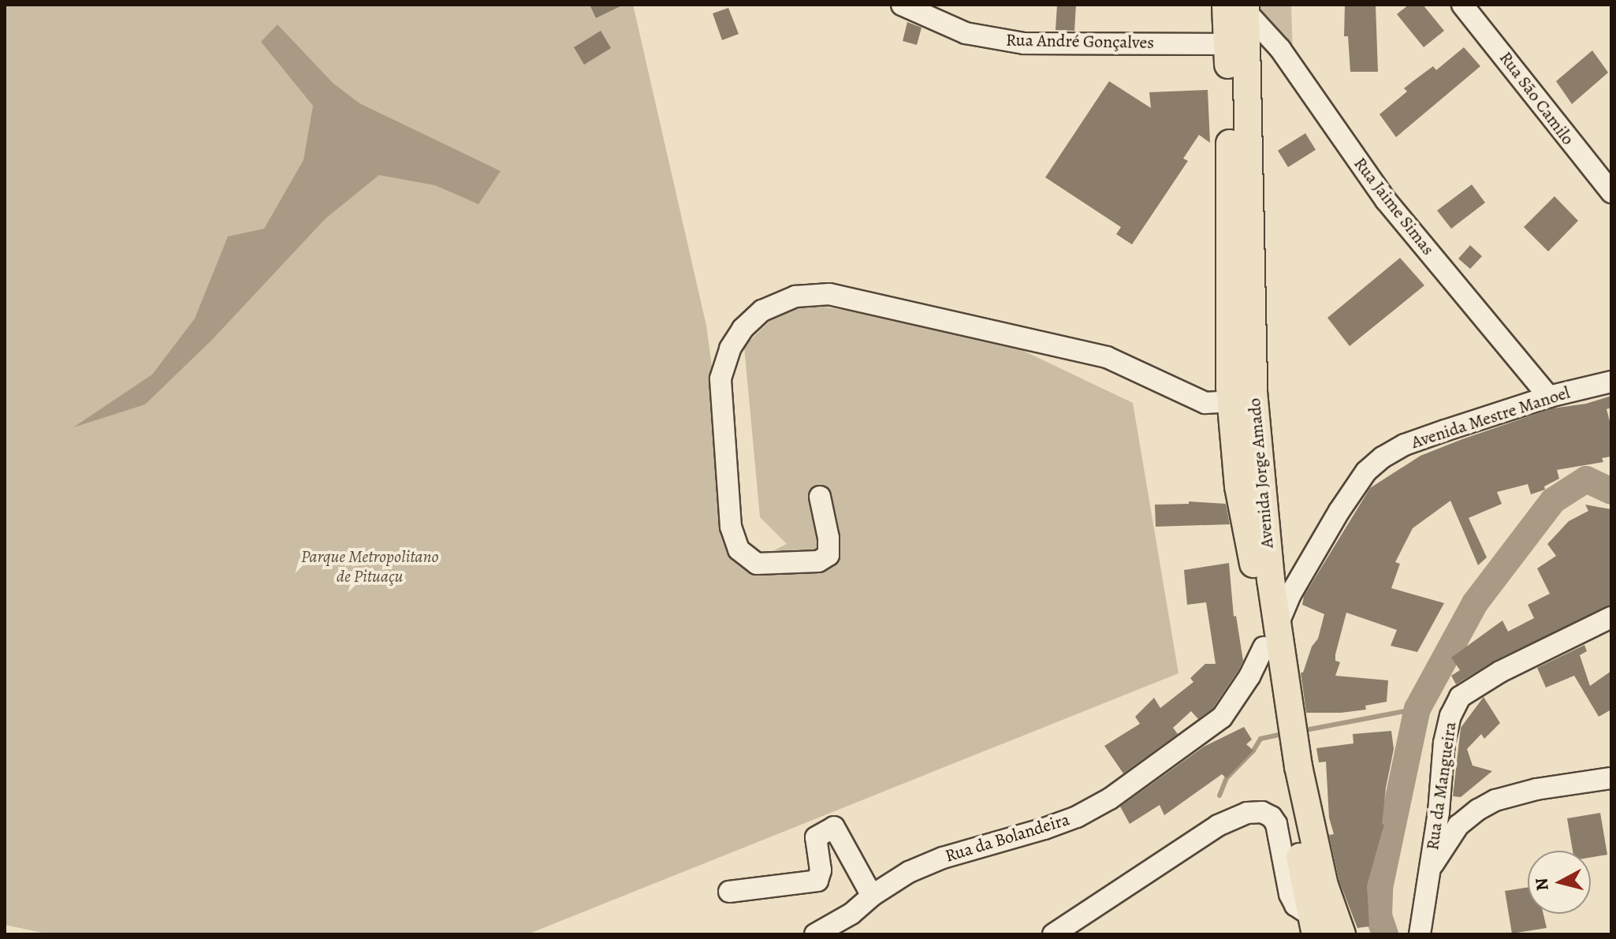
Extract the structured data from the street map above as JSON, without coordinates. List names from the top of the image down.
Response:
{
  "streets": {
    "main road": ["Avenida Jorge Amado"],
    "street": [
      "Rua André Gonçalves",
      "Rua São Camilo",
      "Rua Jaime Simas",
      "Avenida Mestre Manoel",
      "Rua da Mangueira",
      "Rua da Bolandeira"
    ]
  },
  "crossings": [
    ["Rua André Gonçalves", "Avenida Jorge Amado"],
    ["Rua Jaime Simas", "Avenida Mestre Manoel"],
    ["Rua Jaime Simas", "Avenida Jorge Amado"],
    ["Avenida Mestre Manoel", "Avenida Jorge Amado"],
    ["Avenida Jorge Amado", "Rua da Bolandeira"]
  ],
  "parks": ["Parque Metropolitano de Pituaçu"],
  "north": "left"
}
